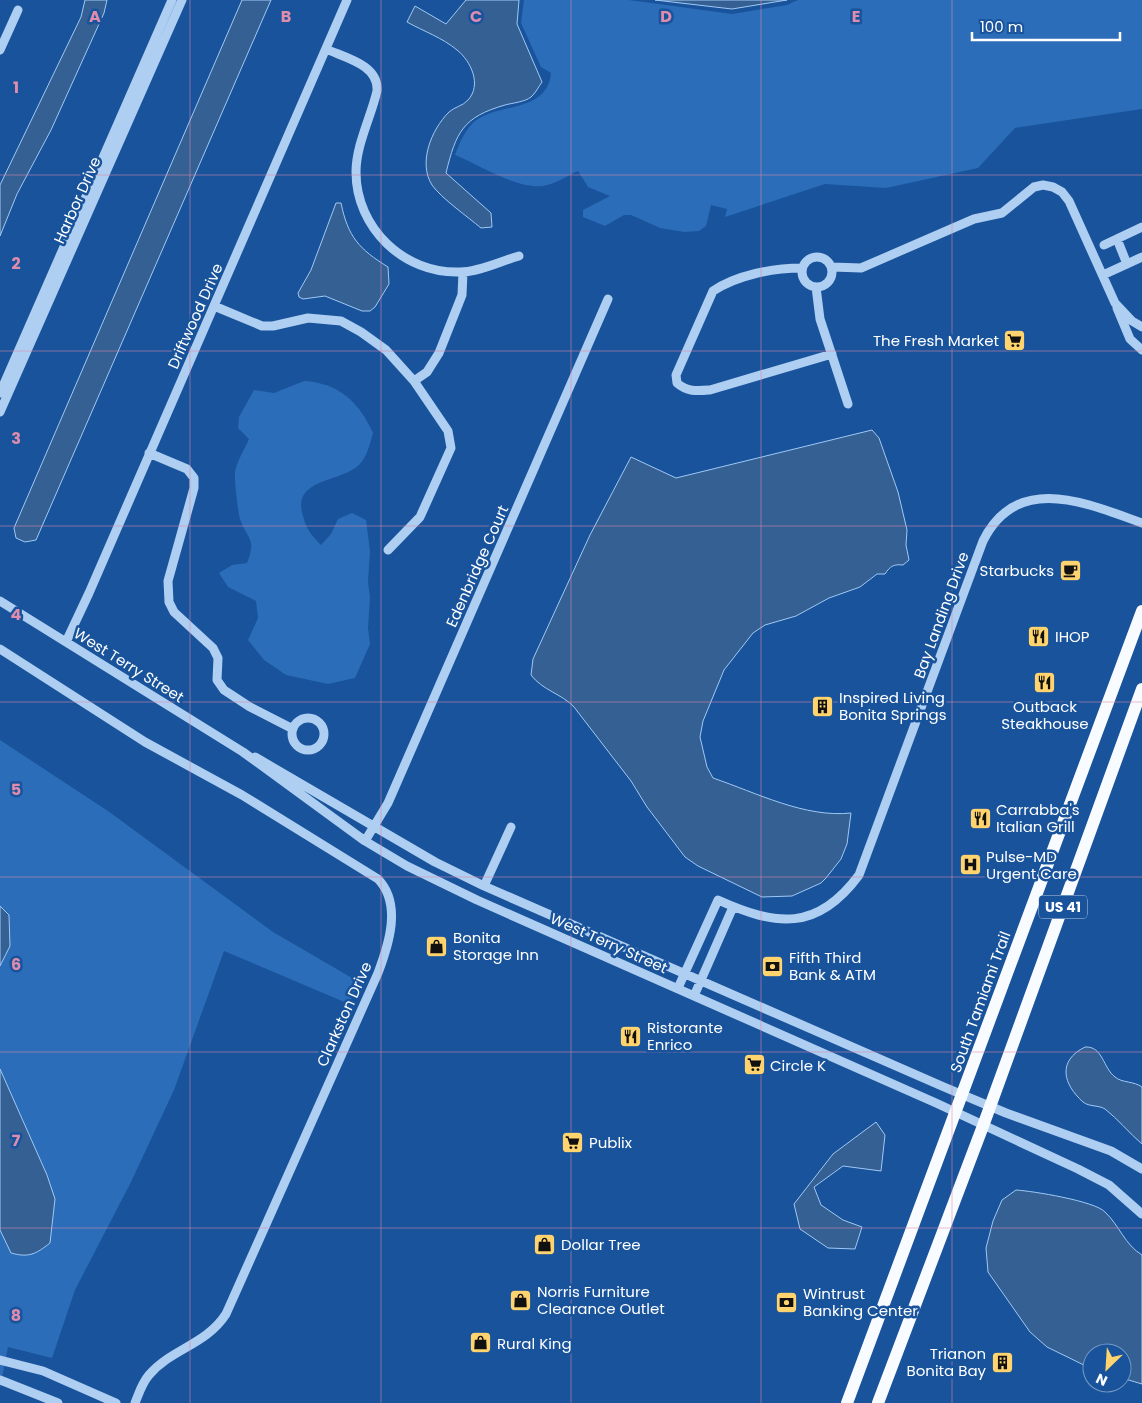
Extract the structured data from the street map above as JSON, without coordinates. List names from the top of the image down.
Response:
{
  "streets": {
    "main road": ["US 41", "South Tamiami Trail"],
    "street": [
      "Harbor Drive",
      "Driftwood Drive",
      "Edenbridge Court",
      "Bay Landing Drive",
      "West Terry Street",
      "Clarkston Drive"
    ]
  },
  "crossings": [
    ["Driftwood Drive", "West Terry Street"],
    ["Edenbridge Court", "West Terry Street"],
    ["Bay Landing Drive", "West Terry Street"],
    ["West Terry Street", "US 41"],
    ["West Terry Street", "South Tamiami Trail"]
  ],
  "places": {
    "supermarket": ["The Fresh Market", "Circle K", "Publix"],
    "cafe": ["Starbucks"],
    "restaurant": [
      "IHOP",
      "Outback Steakhouse",
      "Carrabba's Italian Grill",
      "Ristorante Enrico"
    ],
    "building": ["Inspired Living Bonita Springs", "Trianon Bonita Bay"],
    "hospital": ["Pulse-MD Urgent Care"],
    "shop": [
      "Bonita Storage Inn",
      "Dollar Tree",
      "Norris Furniture Clearance Outlet",
      "Rural King"
    ],
    "bank": ["Fifth Third Bank & ATM", "Wintrust Banking Center"]
  },
  "scale_bar": "100 m",
  "north": "bottom left",
  "grid": {
    "columns": [
      "A",
      "B",
      "C",
      "D",
      "E"
    ],
    "rows": [
      "1",
      "2",
      "3",
      "4",
      "5",
      "6",
      "7",
      "8"
    ]
  }
}
